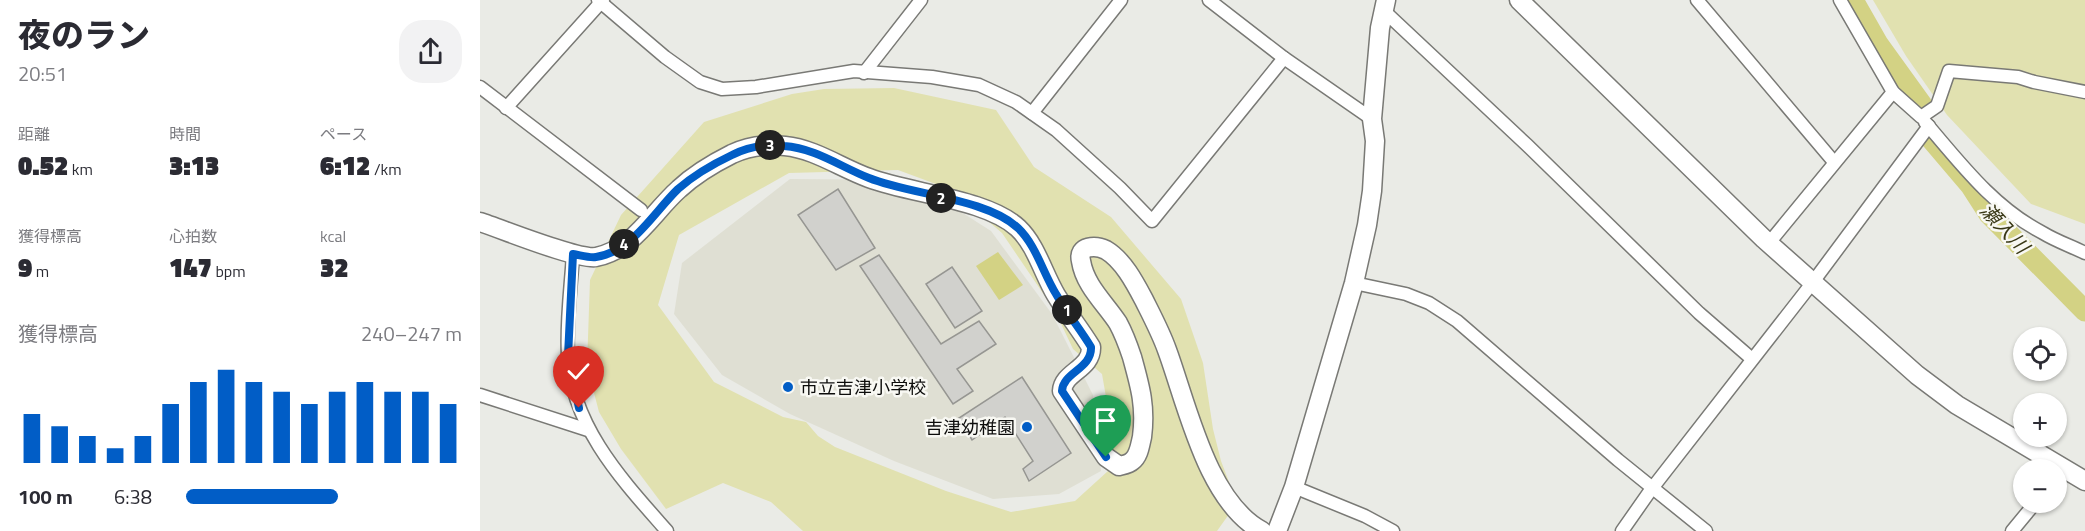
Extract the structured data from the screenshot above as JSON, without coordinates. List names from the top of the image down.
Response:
{
  "water": ["瀬入川"],
  "places": ["市立吉津小学校", "吉津幼稚園"],
  "page": {
    "heading": ["夜のラン", "20:51"],
    "stats": [
      ["距離", "0.52 km"],
      ["時間", "3:13"],
      ["ペース", "6:12 /km"],
      ["獲得標高", "9 m"],
      ["心拍数", "147 bpm"],
      ["kcal", "32"]
    ],
    "pins": [
      "3",
      "2",
      "4",
      "1"
    ],
    "chart": ["獲得標高", "240–247 m"],
    "map_buttons": ["+", "−"],
    "list": [
      {
        "name": "100 m",
        "note": "6:38"
      }
    ]
  }
}
